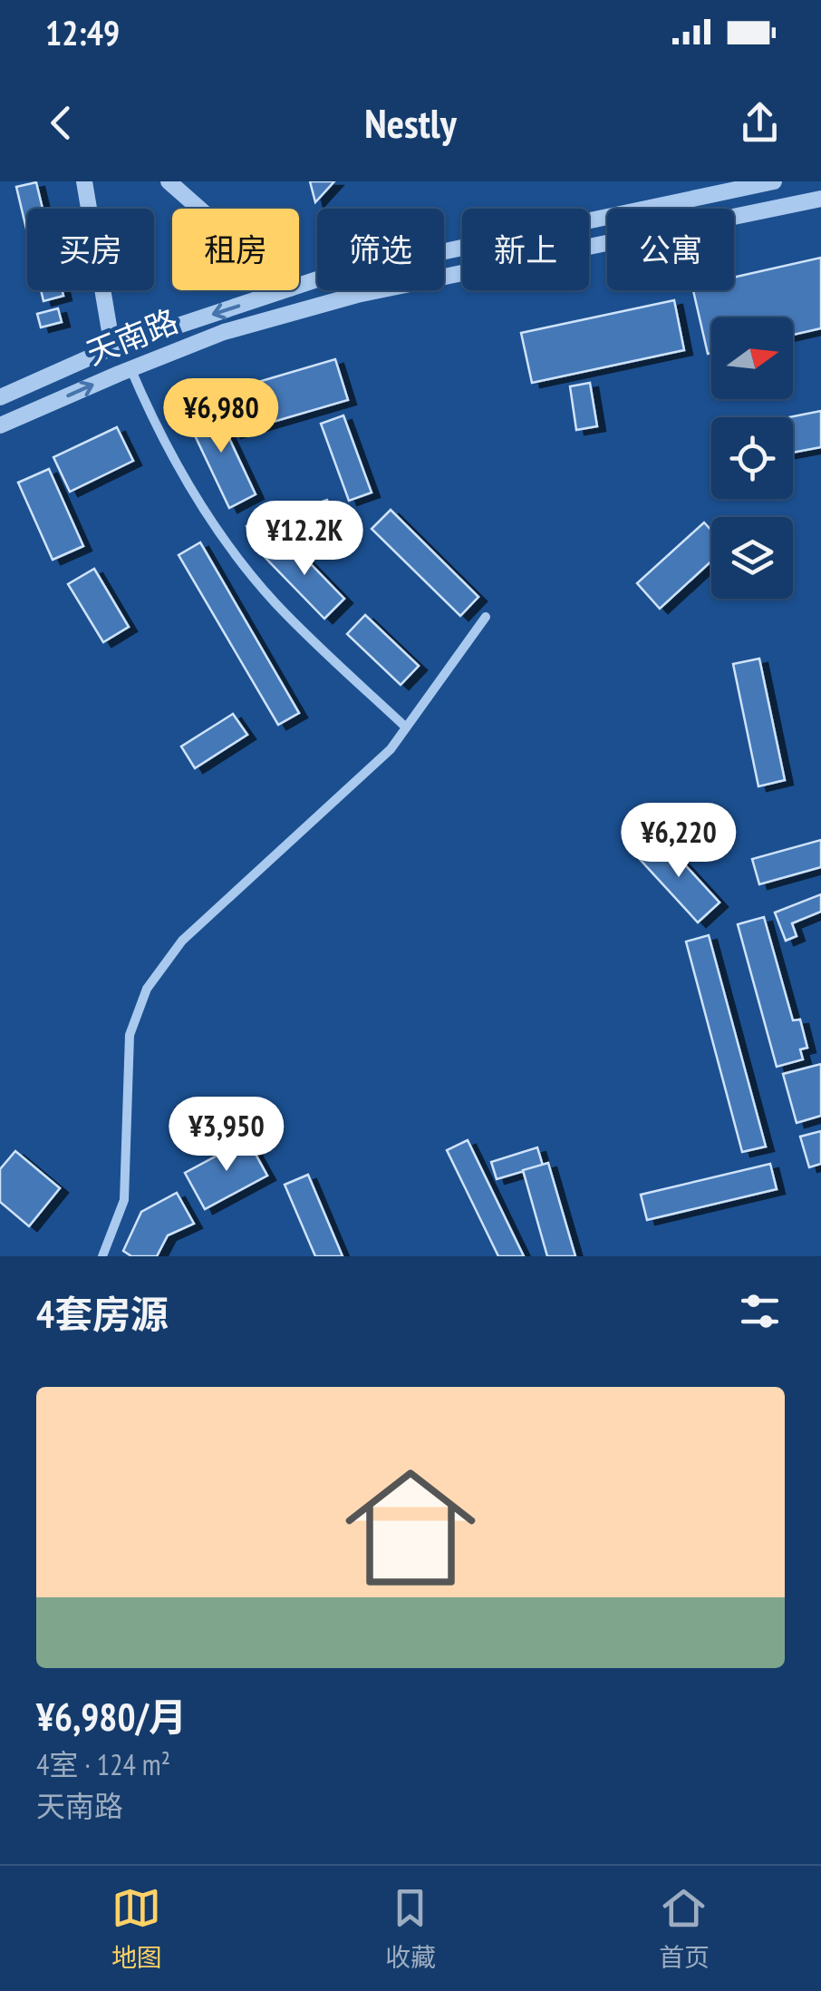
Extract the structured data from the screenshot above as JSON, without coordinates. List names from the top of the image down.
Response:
{
  "streets": {
    "street": ["天南路"]
  },
  "north": "right",
  "page": {
    "status": "12:49",
    "header": "Nestly",
    "chip": [
      "买房",
      "租房",
      "筛选",
      "新上",
      "公寓"
    ],
    "price": [
      "¥6,980",
      "¥12.2K",
      "¥6,220",
      "¥3,950"
    ],
    "heading": "4套房源",
    "list": [
      {
        "name": "¥6,980/月",
        "note": "4室 · 124 m² · 天南路"
      }
    ],
    "tabs": ["地图", "收藏", "首页"]
  }
}
